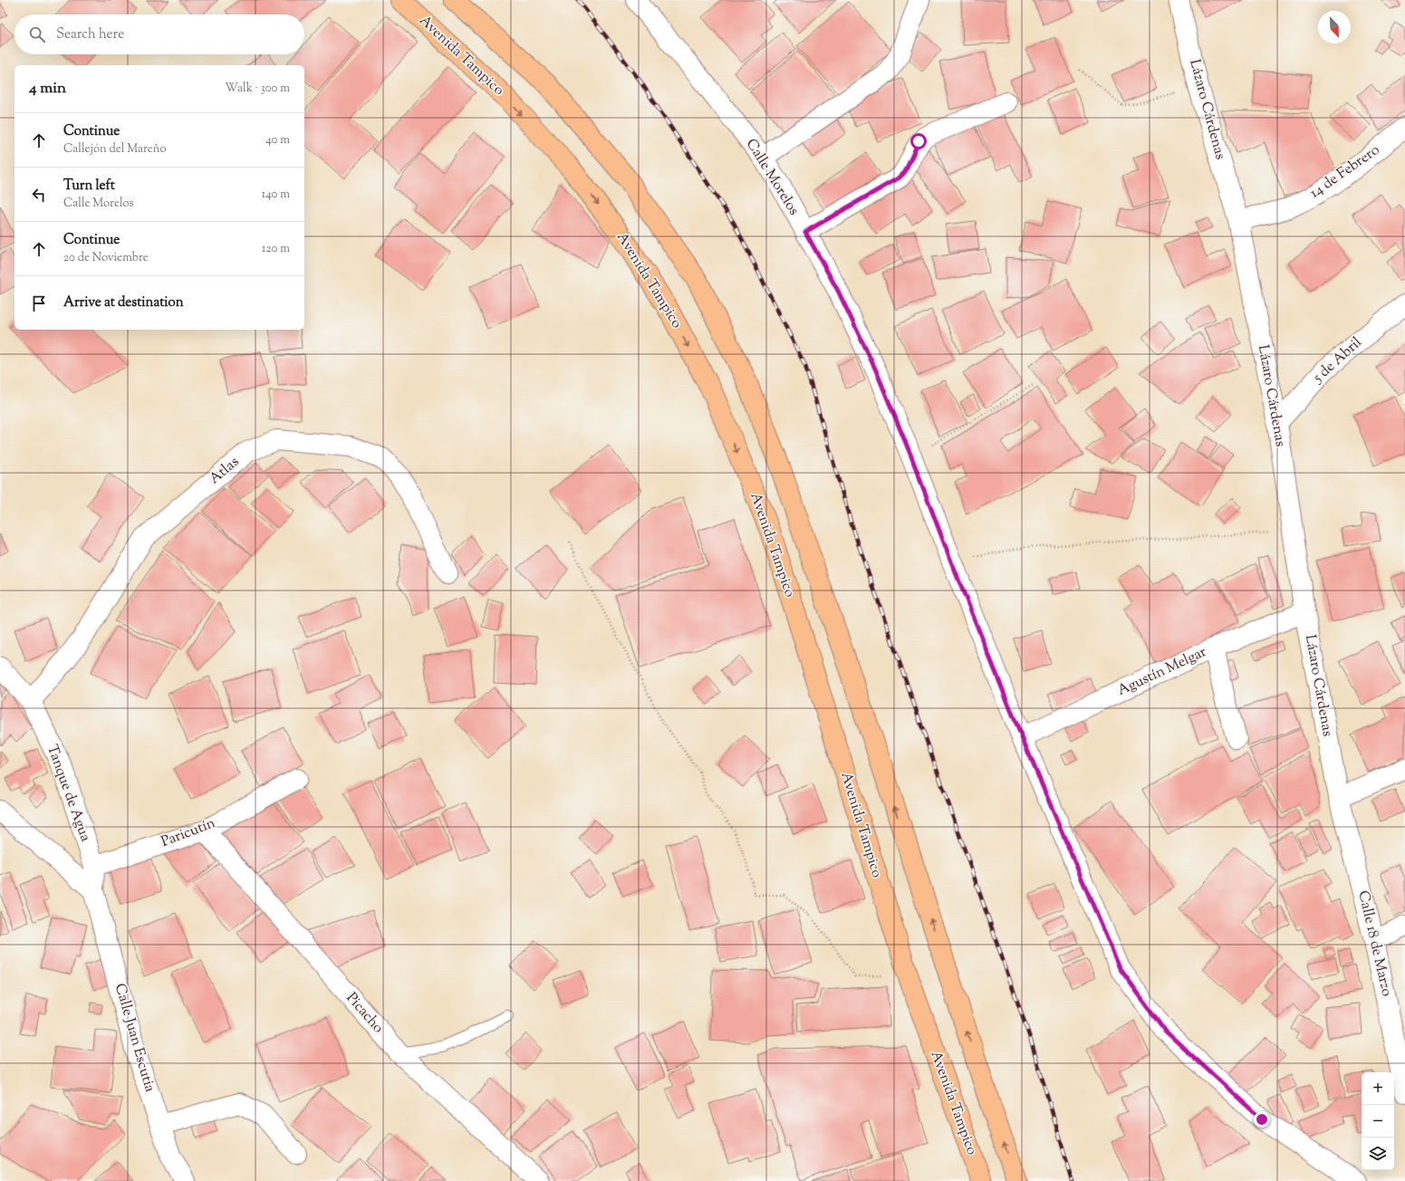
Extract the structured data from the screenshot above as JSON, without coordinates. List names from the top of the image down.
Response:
{
  "streets": {
    "main road": ["Avenida Tampico"],
    "street": [
      "Lázaro Cárdenas",
      "14 de Febrero",
      "Calle Morelos",
      "5 de Abril",
      "Atlas",
      "Agustín Melgar",
      "Tanque de Agua",
      "Paricutín",
      "Calle 18 de Marzo",
      "Picacho",
      "Calle Juan Escutia"
    ]
  },
  "crossings": [
    ["Lázaro Cárdenas", "14 de Febrero"],
    ["Lázaro Cárdenas", "5 de Abril"],
    ["Lázaro Cárdenas", "Agustín Melgar"],
    ["Lázaro Cárdenas", "Calle 18 de Marzo"],
    ["Calle Morelos", "Agustín Melgar"],
    ["Atlas", "Tanque de Agua"],
    ["Tanque de Agua", "Paricutín"],
    ["Tanque de Agua", "Calle Juan Escutia"],
    ["Paricutín", "Picacho"]
  ],
  "north": "bottom right",
  "page": {
    "search": "Search here",
    "heading": ["4 min", "Walk · 300 m"],
    "list": [
      ["Continue", "Callejón del Mareño", "40 m"],
      ["Turn left", "Calle Morelos", "140 m"],
      ["Continue", "20 de Noviembre", "120 m"],
      "Arrive at destination"
    ],
    "map_buttons": ["+", "−"]
  }
}
